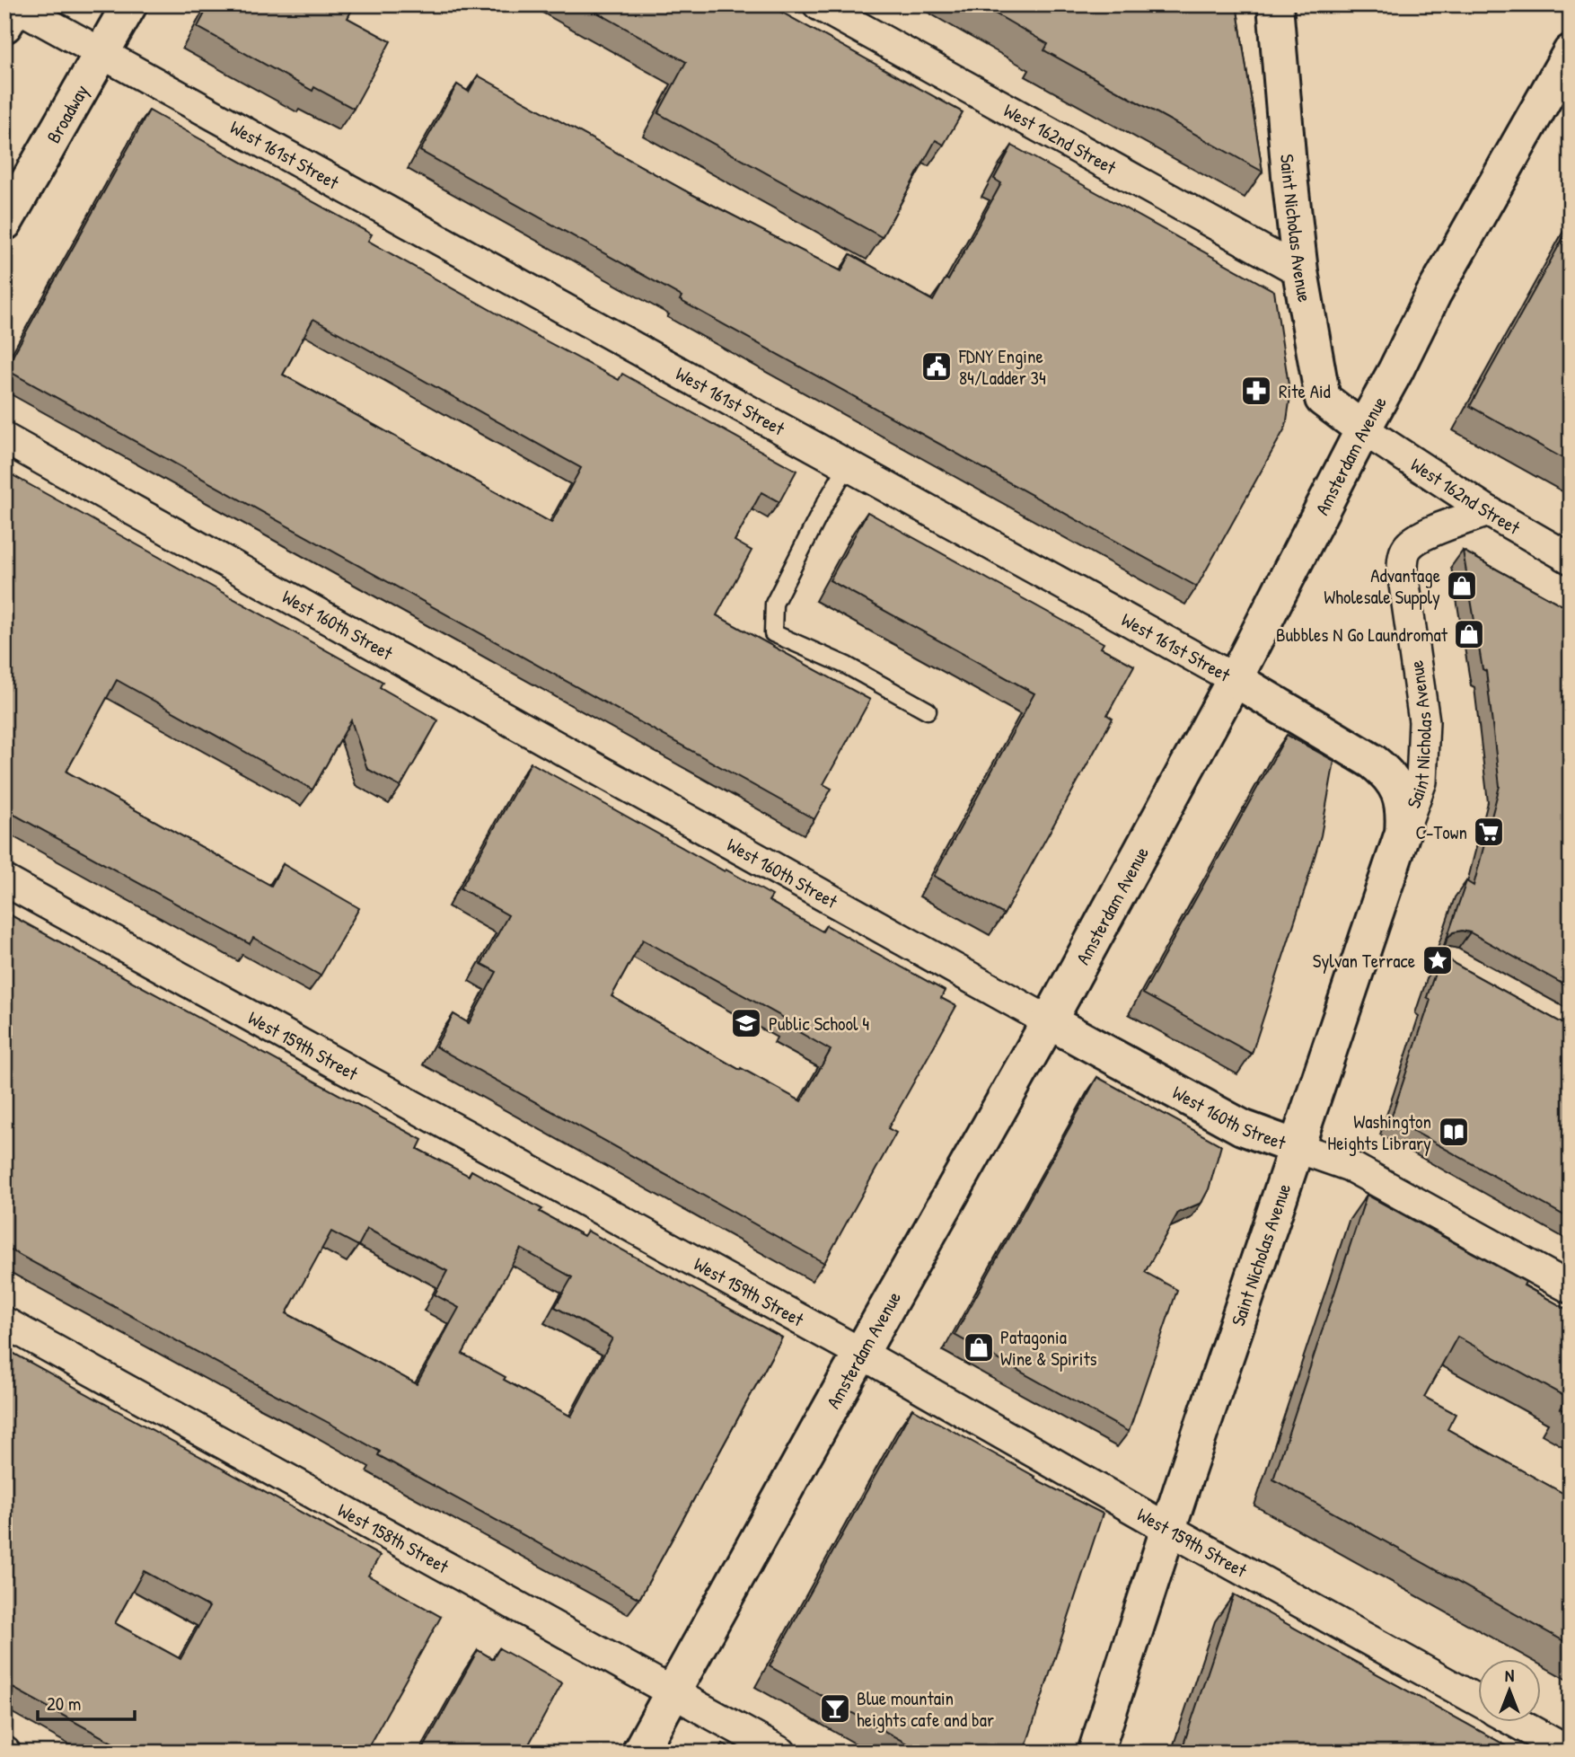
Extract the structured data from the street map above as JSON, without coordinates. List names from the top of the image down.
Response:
{
  "streets": {
    "main road": [
      "Broadway",
      "West 161st Street",
      "Saint Nicholas Avenue",
      "Amsterdam Avenue",
      "West 160th Street"
    ],
    "street": ["West 162nd Street", "West 159th Street", "West 158th Street"]
  },
  "crossings": [
    ["Broadway", "West 161st Street"],
    ["West 162nd Street", "Saint Nicholas Avenue"],
    ["West 162nd Street", "Amsterdam Avenue"],
    ["West 161st Street", "Saint Nicholas Avenue"],
    ["West 161st Street", "Amsterdam Avenue"],
    ["Saint Nicholas Avenue", "Amsterdam Avenue"],
    ["Saint Nicholas Avenue", "West 160th Street"],
    ["Saint Nicholas Avenue", "West 159th Street"],
    ["Amsterdam Avenue", "West 160th Street"],
    ["Amsterdam Avenue", "West 159th Street"],
    ["Amsterdam Avenue", "West 158th Street"]
  ],
  "places": {
    "public building": ["FDNY Engine 84/Ladder 34"],
    "pharmacy": ["Rite Aid"],
    "shop": ["Advantage Wholesale Supply", "Bubbles N Go Laundromat", "Patagonia Wine & Spirits"],
    "supermarket": ["C-Town"],
    "place": ["Sylvan Terrace"],
    "school or university": ["Public School 4"],
    "library": ["Washington Heights Library"],
    "bar": ["Blue mountain heights cafe and bar"]
  },
  "scale_bar": "20 m",
  "north": "top"
}
